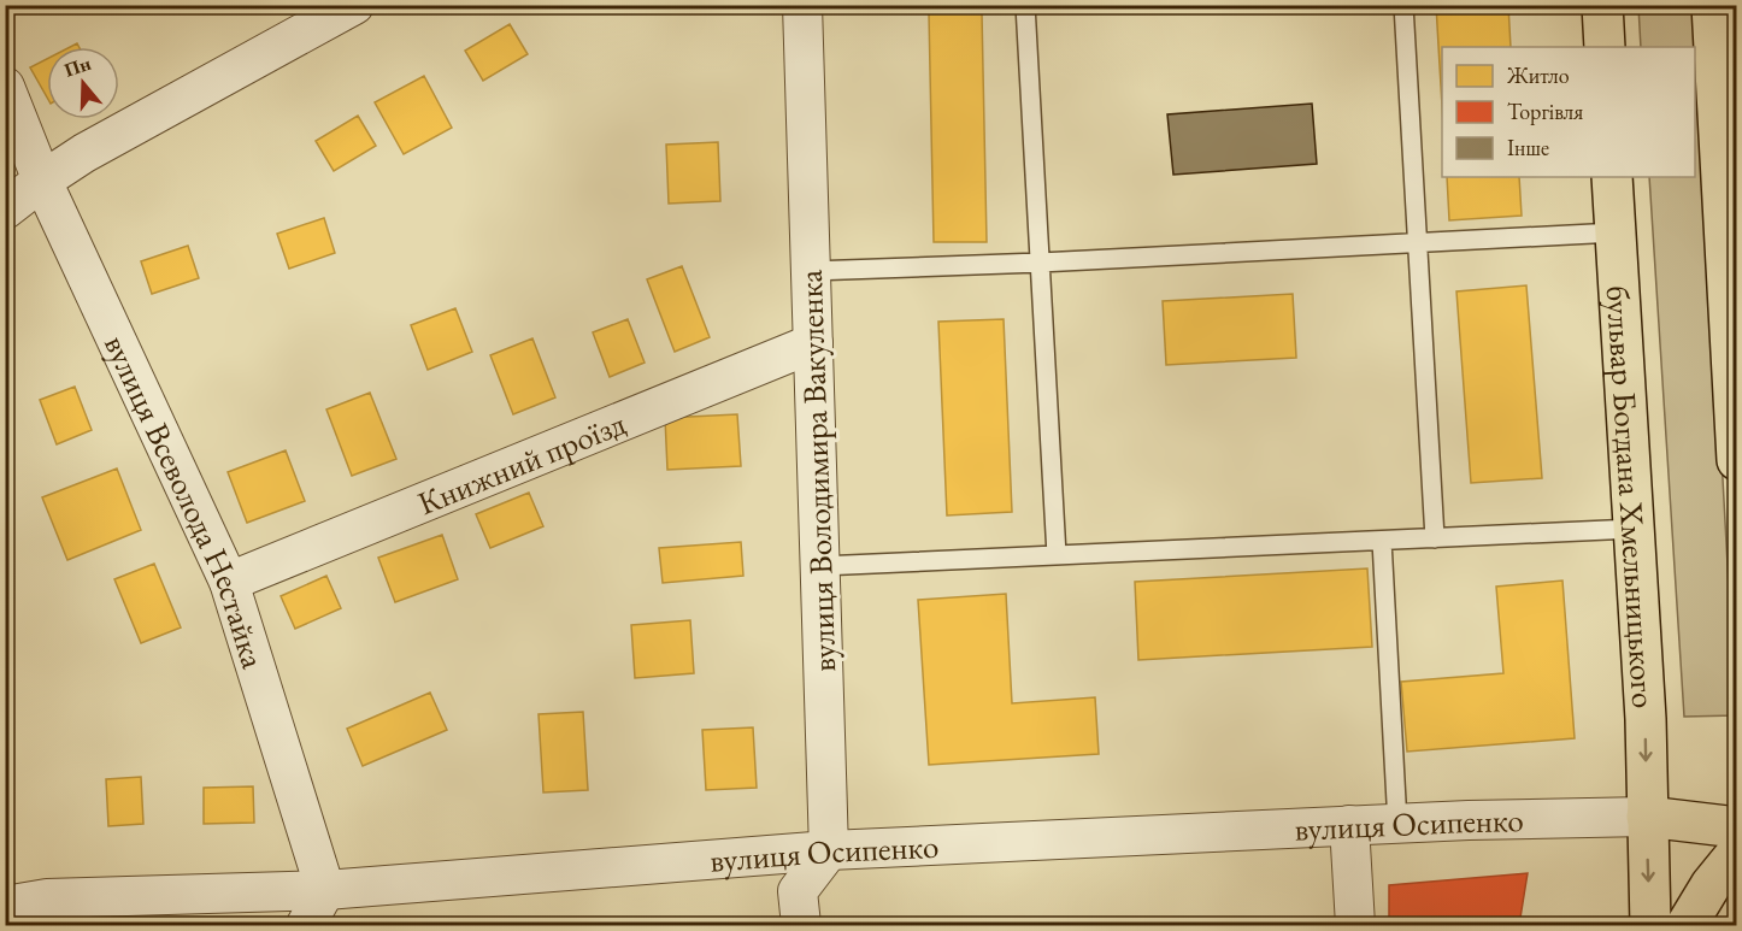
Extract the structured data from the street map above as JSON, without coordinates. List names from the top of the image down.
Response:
{
  "streets": {
    "main road": ["бульвар Богдана Хмельницького"],
    "street": [
      "Книжний проїзд",
      "вулиця Володимира Вакуленка",
      "вулиця Всеволода Нестайка",
      "вулиця Осипенко"
    ]
  },
  "crossings": [
    ["Книжний проїзд", "вулиця Володимира Вакуленка"],
    ["Книжний проїзд", "вулиця Всеволода Нестайка"],
    ["вулиця Володимира Вакуленка", "вулиця Осипенко"],
    ["бульвар Богдана Хмельницького", "вулиця Осипенко"],
    ["вулиця Всеволода Нестайка", "вулиця Осипенко"]
  ],
  "one_way": ["бульвар Богдана Хмельницького"],
  "legend": ["Житло", "Торгівля", "Інше"],
  "north": "top"
}
